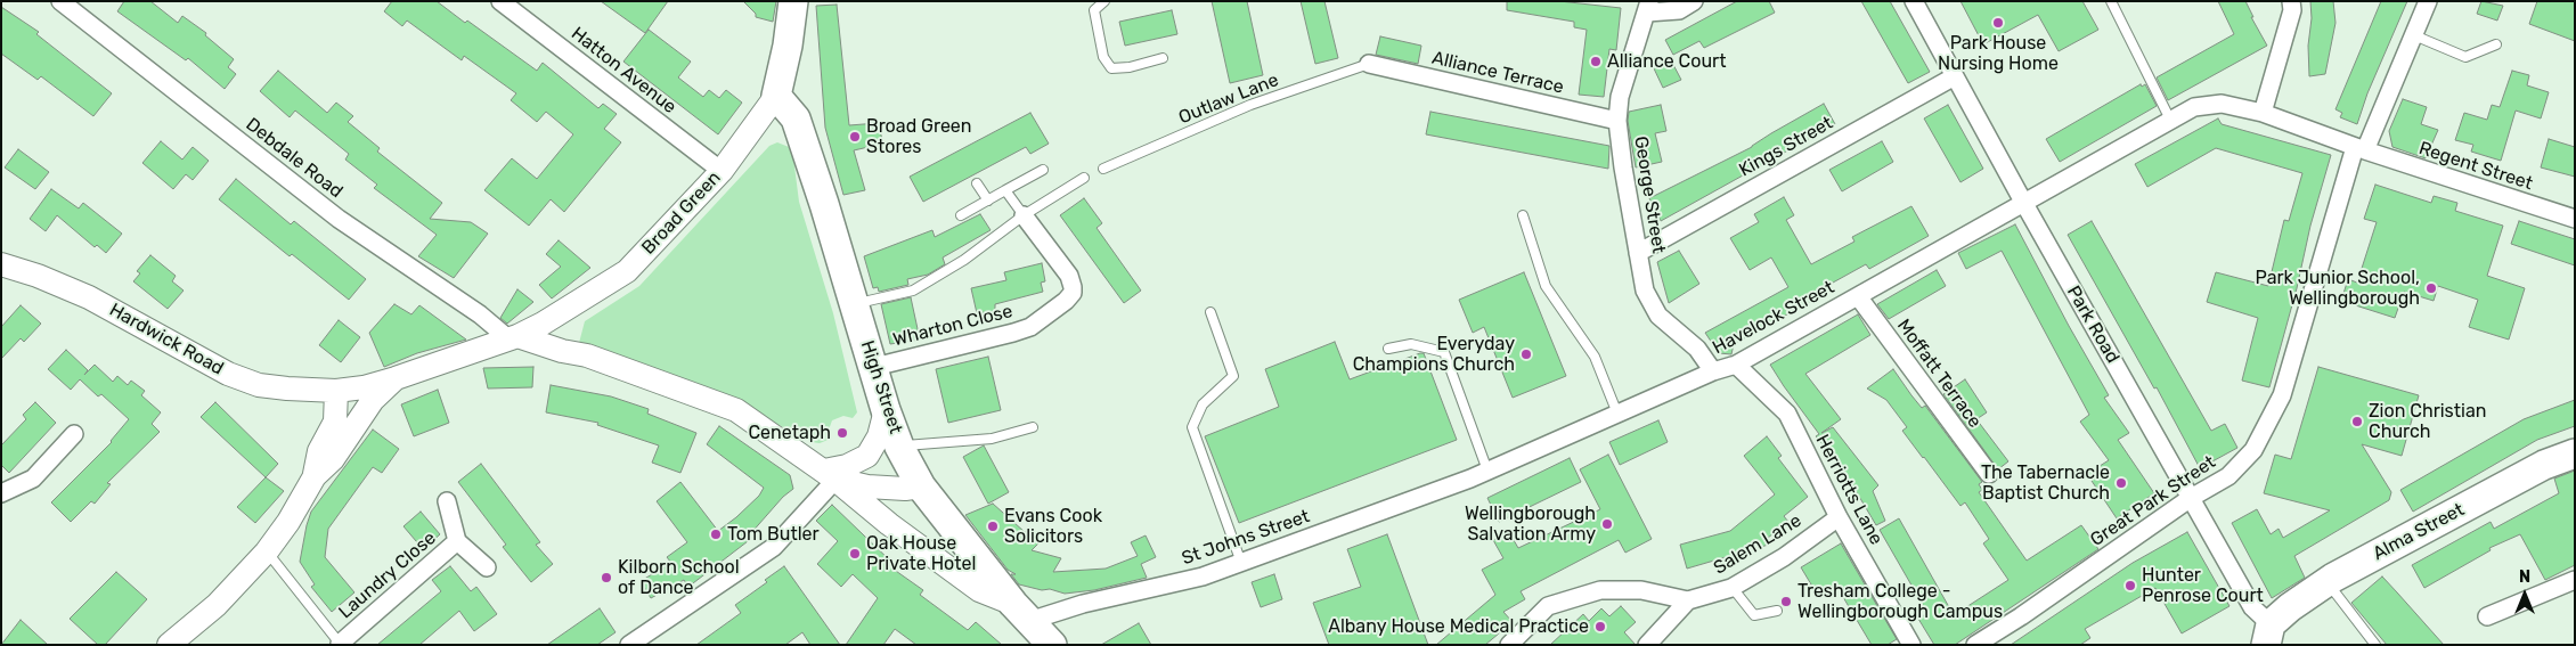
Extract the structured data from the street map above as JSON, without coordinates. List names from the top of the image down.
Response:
{
  "streets": {
    "main road": ["High Street", "Alma Street"],
    "street": [
      "Hatton Avenue",
      "Alliance Terrace",
      "Kings Street",
      "Debdale Road",
      "Regent Street",
      "George Street",
      "Broad Green",
      "Havelock Street",
      "Park Road",
      "Wharton Close",
      "Hardwick Road",
      "Moffatt Terrace",
      "Herriotts Lane",
      "Great Park Street",
      "St Johns Street",
      "Salem Lane",
      "Laundry Close"
    ],
    "lane": ["Outlaw Lane"]
  },
  "crossings": [
    ["Hatton Avenue", "Broad Green"],
    ["Alliance Terrace", "Outlaw Lane"],
    ["Alliance Terrace", "George Street"],
    ["Kings Street", "George Street"],
    ["Kings Street", "Park Road"],
    ["Debdale Road", "Broad Green"],
    ["Regent Street", "Havelock Street"],
    ["Regent Street", "Great Park Street"],
    ["George Street", "Havelock Street"],
    ["Broad Green", "Hardwick Road"],
    ["Broad Green", "High Street"],
    ["Havelock Street", "Park Road"],
    ["Havelock Street", "Moffatt Terrace"],
    ["Havelock Street", "Herriotts Lane"],
    ["Havelock Street", "St Johns Street"],
    ["Park Road", "Great Park Street"],
    ["Park Road", "Alma Street"],
    ["Wharton Close", "High Street"],
    ["High Street", "St Johns Street"],
    ["Herriotts Lane", "Salem Lane"]
  ],
  "places": [
    "Park House Nursing Home",
    "Alliance Court",
    "Broad Green Stores",
    "Park Junior School, Wellingborough",
    "Everyday Champions Church",
    "Zion Christian Church",
    "Cenetaph",
    "The Tabernacle Baptist Church",
    "Wellingborough Salvation Army",
    "Evans Cook Solicitors",
    "Tom Butler",
    "Oak House Private Hotel",
    "Kilborn School of Dance",
    "Hunter Penrose Court",
    "Tresham College - Wellingborough Campus",
    "Albany House Medical Practice"
  ],
  "north": "top"
}
